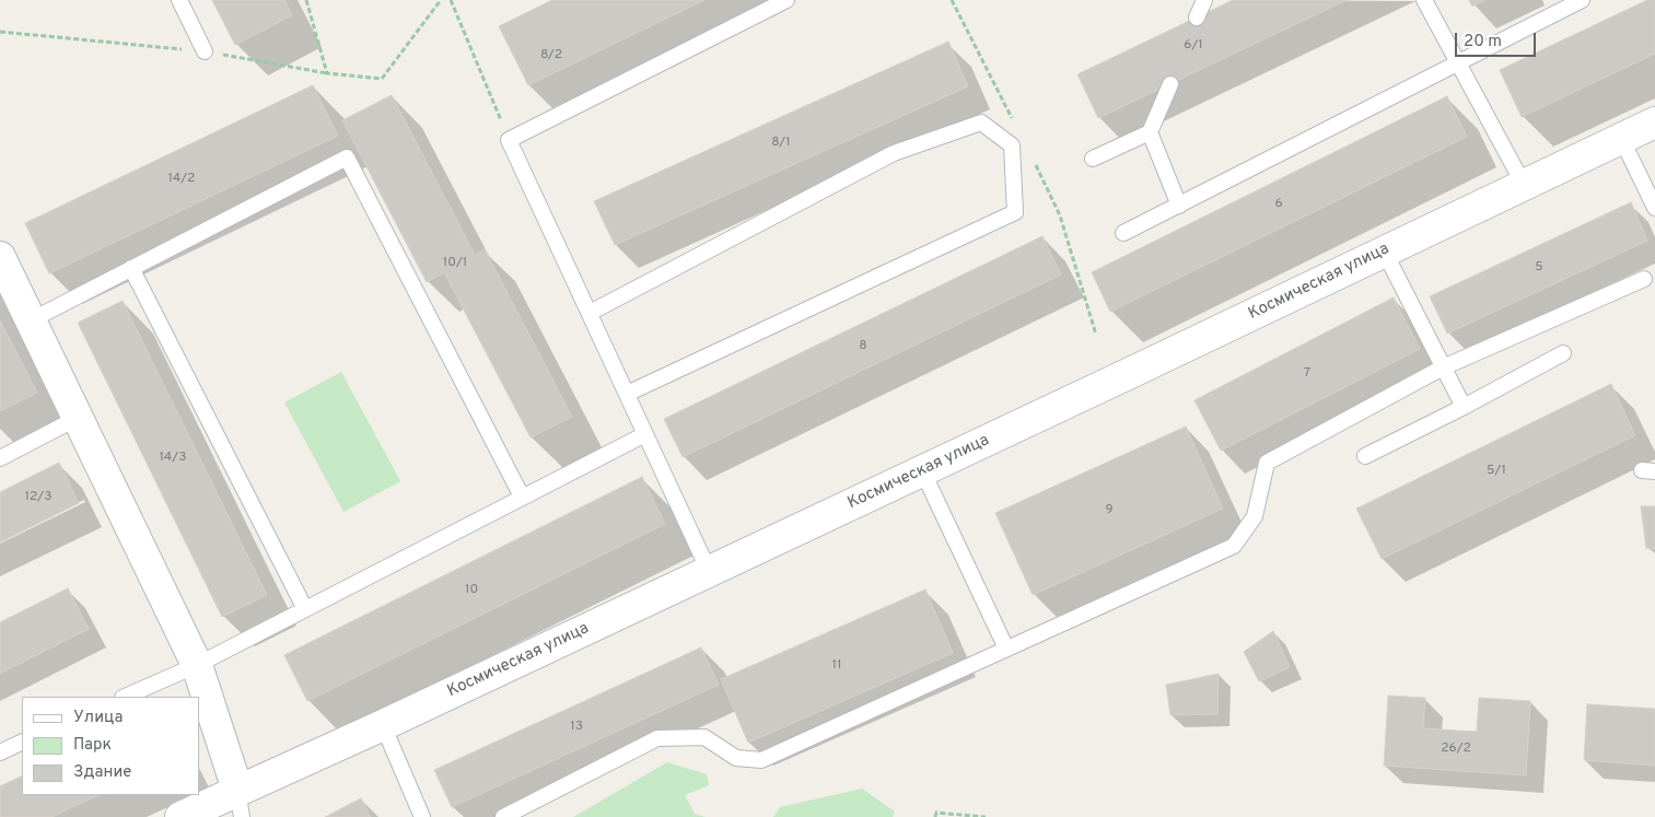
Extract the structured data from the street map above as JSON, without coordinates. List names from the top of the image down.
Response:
{
  "streets": {
    "main road": ["Космическая улица"]
  },
  "house_numbers": [
    "6/1",
    "8/2",
    "8/1",
    "14/2",
    "6",
    "10/1",
    "5",
    "8",
    "7",
    "14/3",
    "5/1",
    "12/3",
    "9",
    "10",
    "11",
    "13",
    "26/2"
  ],
  "legend": ["Улица", "Парк", "Здание"],
  "scale_bar": "20 m"
}
